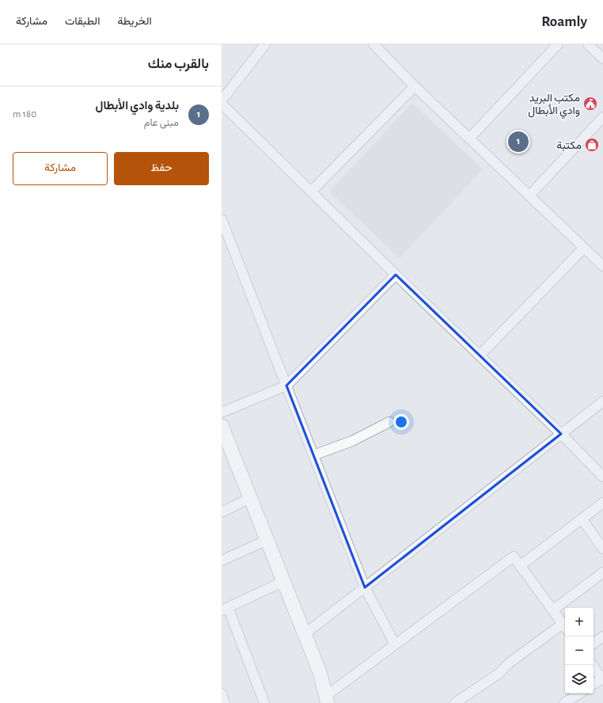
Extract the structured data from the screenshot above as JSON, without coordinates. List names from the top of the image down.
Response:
{
  "places": {
    "public building": ["مكتب البريد وادي الأبطال"],
    "shop": ["مكتبة"]
  },
  "page": {
    "header": "Roamly",
    "nav": ["الخريطة", "الطبقات", "مشاركة"],
    "heading": "بالقرب منك",
    "list": [
      {
        "mark": "1",
        "name": "بلدية وادي الأبطال",
        "note": "مبنى عام",
        "value": "180 m"
      }
    ],
    "pins": "1",
    "buttons": ["حفظ", "مشاركة"],
    "map_buttons": ["+", "−"]
  }
}
